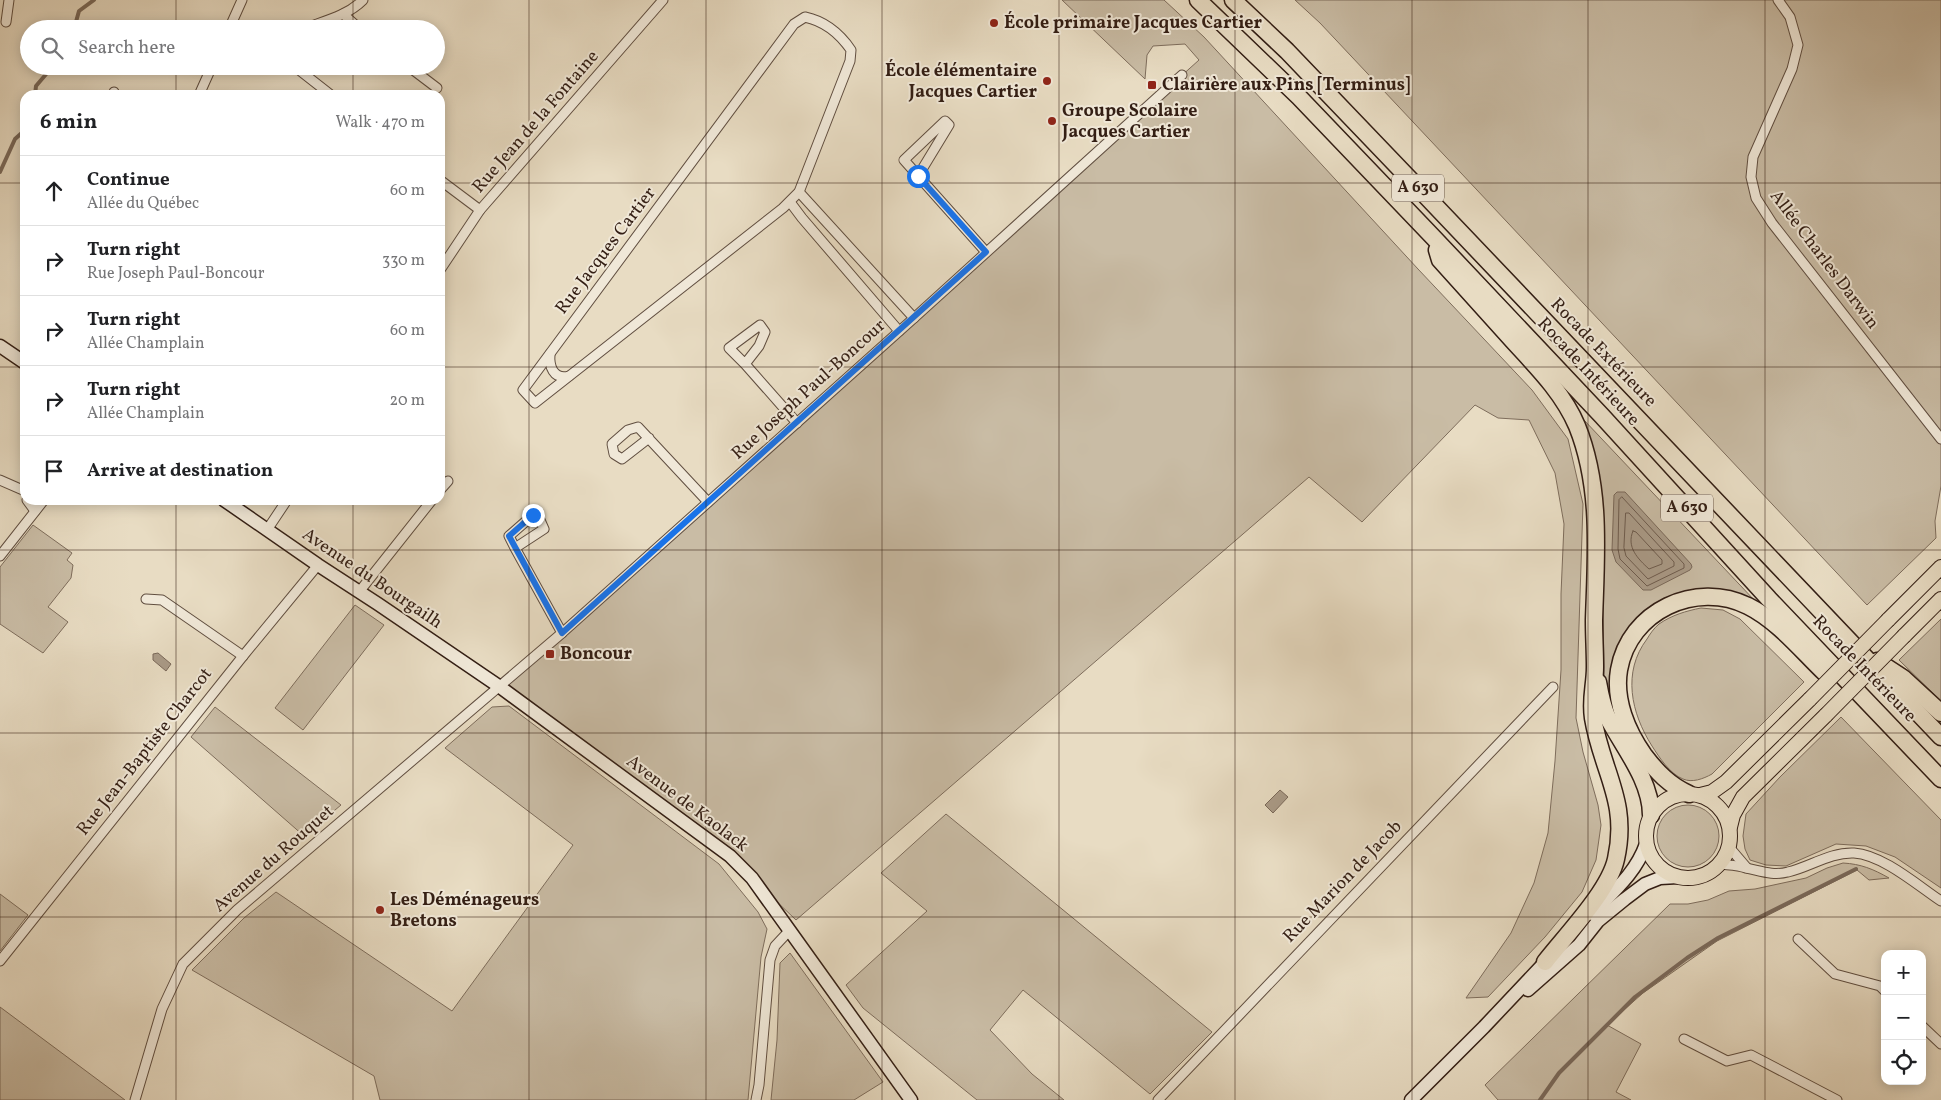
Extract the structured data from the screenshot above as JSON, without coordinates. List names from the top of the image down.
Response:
{
  "streets": {
    "highway": ["A 630", "Rocade Extérieure", "Rocade Intérieure"],
    "main road": ["Avenue du Bourgailh", "Avenue de Kaolack"],
    "street": [
      "Rue Jean de la Fontaine",
      "Rue Jacques Cartier",
      "Allée Charles Darwin",
      "Rue Joseph Paul-Boncour",
      "Rue Jean-Baptiste Charcot",
      "Avenue du Rouquet",
      "Rue Marion de Jacob"
    ]
  },
  "crossings": [
    ["Rue Joseph Paul-Boncour", "Avenue du Bourgailh"],
    ["Rue Joseph Paul-Boncour", "Avenue de Kaolack"],
    ["Rue Joseph Paul-Boncour", "Avenue du Rouquet"],
    ["Avenue du Bourgailh", "Rue Jean-Baptiste Charcot"],
    ["Avenue du Bourgailh", "Avenue de Kaolack"],
    ["Avenue du Bourgailh", "Avenue du Rouquet"],
    ["Avenue de Kaolack", "Avenue du Rouquet"]
  ],
  "places": {
    "other": [
      "École primaire Jacques Cartier",
      "École élémentaire Jacques Cartier",
      "Groupe Scolaire Jacques Cartier",
      "Les Déménageurs Bretons"
    ],
    "transit": ["Clairière aux Pins [Terminus]", "Boncour"]
  },
  "page": {
    "search": "Search here",
    "heading": ["6 min", "Walk · 470 m"],
    "list": [
      ["Continue", "Allée du Québec", "60 m"],
      ["Turn right", "Rue Joseph Paul-Boncour", "330 m"],
      ["Turn right", "Allée Champlain", "60 m"],
      ["Turn right", "Allée Champlain", "20 m"],
      "Arrive at destination"
    ],
    "map_buttons": ["+", "−"]
  }
}
